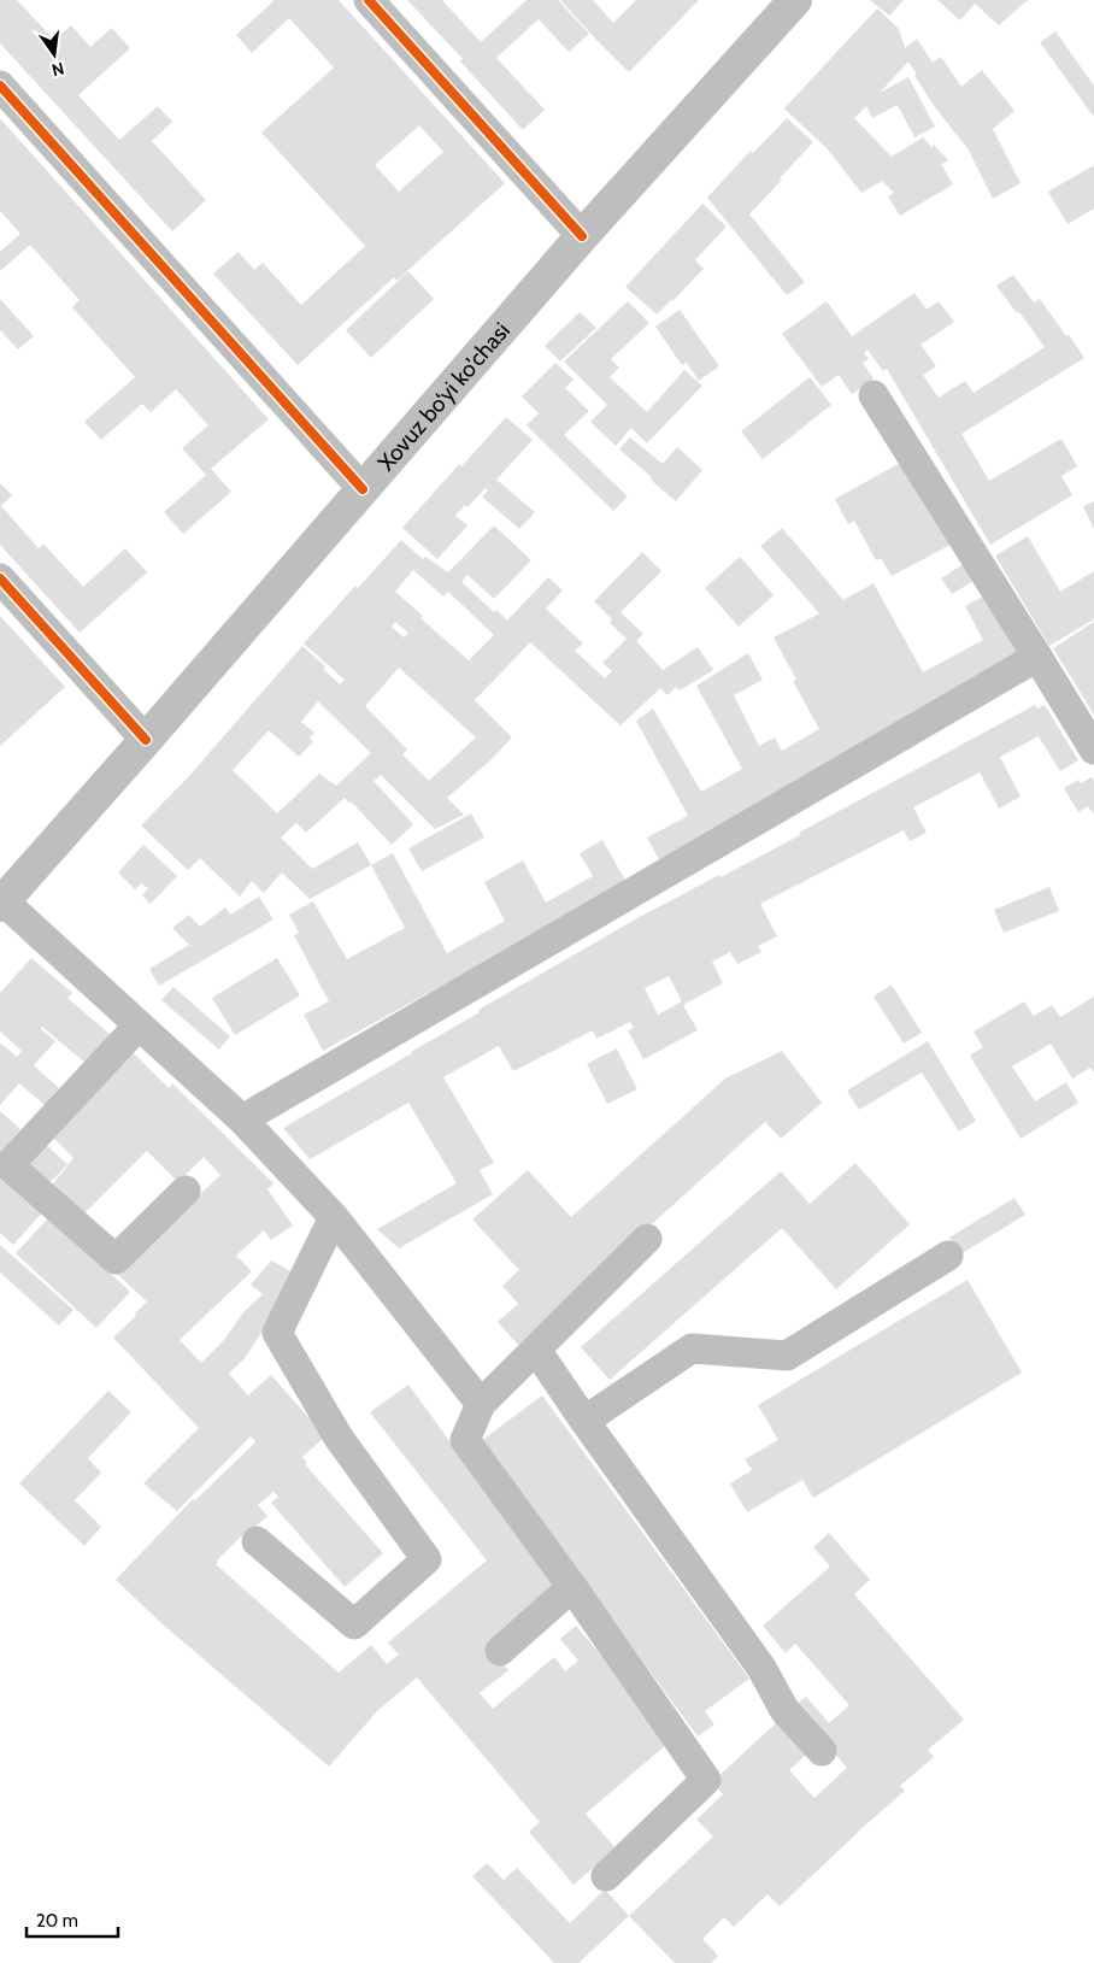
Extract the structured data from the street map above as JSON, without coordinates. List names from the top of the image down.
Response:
{
  "streets": {
    "main road": ["Xovuz bo‘yi ko'chasi"]
  },
  "scale_bar": "20 m",
  "north": "bottom"
}
